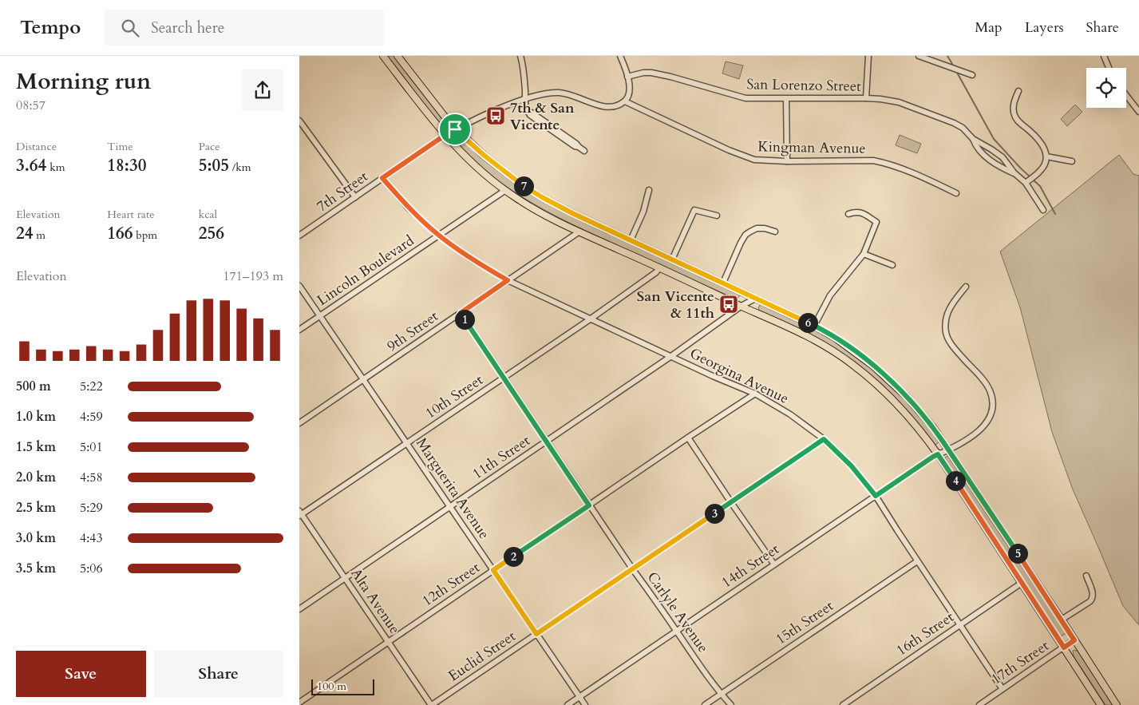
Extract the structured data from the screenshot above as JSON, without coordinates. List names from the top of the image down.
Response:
{
  "streets": {
    "street": [
      "San Lorenzo Street",
      "Kingman Avenue",
      "7th Street",
      "Lincoln Boulevard",
      "9th Street",
      "Georgina Avenue",
      "10th Street",
      "11th Street",
      "Marguerita Avenue",
      "14th Street",
      "12th Street",
      "Alta Avenue",
      "Carlyle Avenue",
      "15th Street",
      "16th Street",
      "Euclid Street",
      "17th Street"
    ]
  },
  "crossings": [
    ["Kingman Avenue", "7th Street"],
    ["7th Street", "Georgina Avenue"],
    ["Lincoln Boulevard", "Georgina Avenue"],
    ["Lincoln Boulevard", "Marguerita Avenue"],
    ["9th Street", "Georgina Avenue"],
    ["9th Street", "Marguerita Avenue"],
    ["9th Street", "Carlyle Avenue"],
    ["Georgina Avenue", "10th Street"],
    ["Georgina Avenue", "11th Street"],
    ["Georgina Avenue", "14th Street"],
    ["Georgina Avenue", "12th Street"],
    ["Georgina Avenue", "15th Street"],
    ["Georgina Avenue", "16th Street"],
    ["Georgina Avenue", "Euclid Street"],
    ["Georgina Avenue", "17th Street"],
    ["10th Street", "Marguerita Avenue"],
    ["10th Street", "Alta Avenue"],
    ["10th Street", "Carlyle Avenue"],
    ["11th Street", "Marguerita Avenue"],
    ["11th Street", "Alta Avenue"],
    ["11th Street", "Carlyle Avenue"],
    ["Marguerita Avenue", "14th Street"],
    ["Marguerita Avenue", "12th Street"],
    ["Marguerita Avenue", "Euclid Street"],
    ["14th Street", "Carlyle Avenue"],
    ["12th Street", "Alta Avenue"],
    ["12th Street", "Carlyle Avenue"],
    ["Alta Avenue", "Euclid Street"],
    ["Carlyle Avenue", "15th Street"],
    ["Carlyle Avenue", "Euclid Street"]
  ],
  "places": {
    "bus stop": ["7th & San Vicente", "San Vicente & 11th"]
  },
  "scale_bar": "100 m",
  "page": {
    "header": "Tempo",
    "search": "Search here",
    "nav": ["Map", "Layers", "Share"],
    "heading": ["Morning run", "08:57"],
    "stats": [
      ["Distance", "3.64 km"],
      ["Time", "18:30"],
      ["Pace", "5:05 /km"],
      ["Elevation", "24 m"],
      ["Heart rate", "166 bpm"],
      ["kcal", "256"]
    ],
    "pins": [
      "7",
      "1",
      "6",
      "4",
      "3",
      "5",
      "2"
    ],
    "chart": ["Elevation", "171–193 m"],
    "list": [
      {
        "name": "500 m",
        "note": "5:22"
      },
      {
        "name": "1.0 km",
        "note": "4:59"
      },
      {
        "name": "1.5 km",
        "note": "5:01"
      },
      {
        "name": "2.0 km",
        "note": "4:58"
      },
      {
        "name": "2.5 km",
        "note": "5:29"
      },
      {
        "name": "3.0 km",
        "note": "4:43"
      },
      {
        "name": "3.5 km",
        "note": "5:06"
      }
    ],
    "buttons": ["Save", "Share"],
    "scale": "100 m"
  }
}
